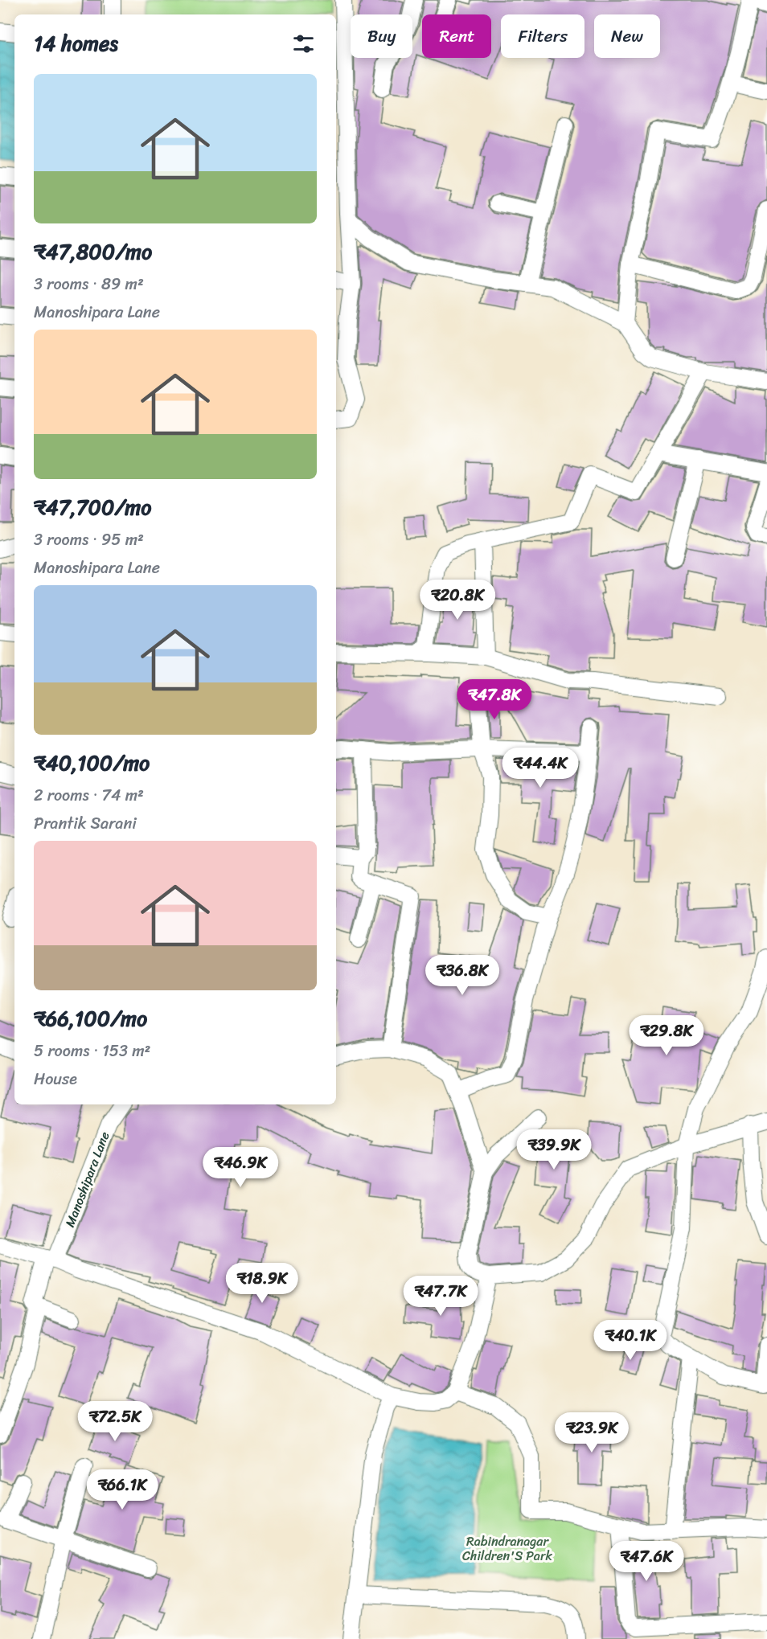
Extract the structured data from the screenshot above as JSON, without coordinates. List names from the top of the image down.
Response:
{
  "streets": {
    "street": ["Manoshipara Lane"]
  },
  "parks": ["Rabindranagar Children'S Park"],
  "page": {
    "chip": [
      "Buy",
      "Rent",
      "Filters",
      "New"
    ],
    "heading": "14 homes",
    "list": [
      {
        "name": "₹47,800/mo",
        "note": "3 rooms · 89 m² · Manoshipara Lane"
      },
      {
        "name": "₹47,700/mo",
        "note": "3 rooms · 95 m² · Manoshipara Lane"
      },
      {
        "name": "₹40,100/mo",
        "note": "2 rooms · 74 m² · Prantik Sarani"
      },
      {
        "name": "₹66,100/mo",
        "note": "5 rooms · 153 m² · House"
      }
    ],
    "price": [
      "₹20.8K",
      "₹47.8K",
      "₹44.4K",
      "₹36.8K",
      "₹29.8K",
      "₹39.9K",
      "₹46.9K",
      "₹18.9K",
      "₹47.7K",
      "₹40.1K",
      "₹72.5K",
      "₹23.9K",
      "₹66.1K",
      "₹47.6K"
    ]
  }
}
